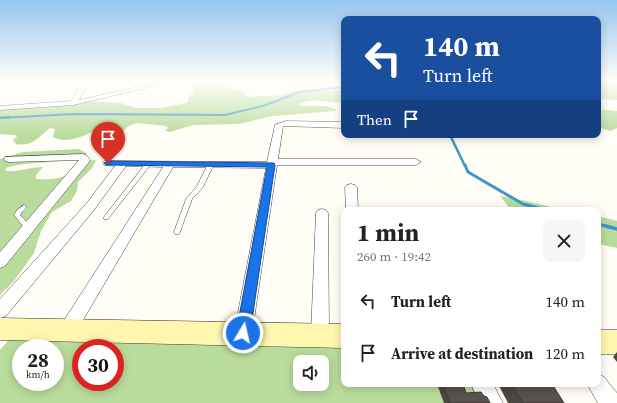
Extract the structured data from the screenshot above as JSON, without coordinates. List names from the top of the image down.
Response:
{
  "page": {
    "turn": ["140 m", "Turn left"],
    "then": "Then",
    "heading": ["1 min", "260 m · 19:42"],
    "list": [
      {
        "name": "Turn left",
        "value": "140 m"
      },
      {
        "name": "Arrive at destination",
        "value": "120 m"
      }
    ],
    "speed": "28 km/h",
    "limit": "30"
  }
}
